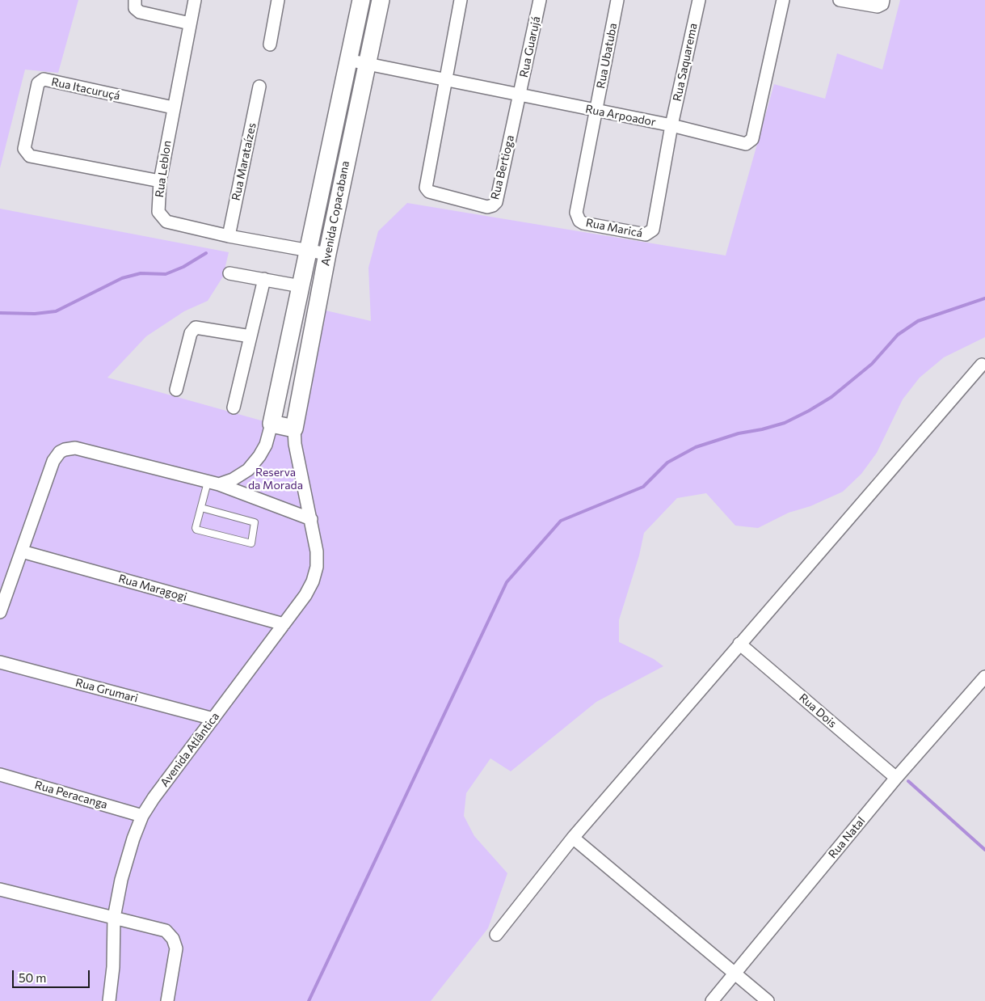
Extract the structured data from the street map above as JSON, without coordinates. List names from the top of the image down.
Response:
{
  "streets": {
    "street": [
      "Rua Guarujá",
      "Rua Ubatuba",
      "Rua Saquarema",
      "Rua Itacuruçá",
      "Rua Arpoador",
      "Rua Marataízes",
      "Rua Bertioga",
      "Rua Leblon",
      "Avenida Copacabana",
      "Rua Maricá",
      "Rua Maragogi",
      "Rua Grumari",
      "Rua Dois",
      "Avenida Atlântica",
      "Rua Peracanga",
      "Rua Natal"
    ]
  },
  "crossings": [
    ["Rua Guarujá", "Rua Arpoador"],
    ["Rua Guarujá", "Rua Bertioga"],
    ["Rua Ubatuba", "Rua Arpoador"],
    ["Rua Ubatuba", "Rua Maricá"],
    ["Rua Saquarema", "Rua Arpoador"],
    ["Rua Saquarema", "Rua Maricá"],
    ["Rua Itacuruçá", "Rua Leblon"],
    ["Rua Arpoador", "Rua Bertioga"],
    ["Rua Arpoador", "Avenida Copacabana"],
    ["Rua Arpoador", "Rua Maricá"],
    ["Rua Marataízes", "Rua Leblon"],
    ["Rua Leblon", "Avenida Copacabana"],
    ["Avenida Copacabana", "Avenida Atlântica"],
    ["Rua Maragogi", "Avenida Atlântica"],
    ["Rua Grumari", "Avenida Atlântica"],
    ["Rua Dois", "Rua Natal"],
    ["Avenida Atlântica", "Rua Peracanga"]
  ],
  "parks": ["Reserva da Morada"],
  "scale_bar": "50 m"
}
